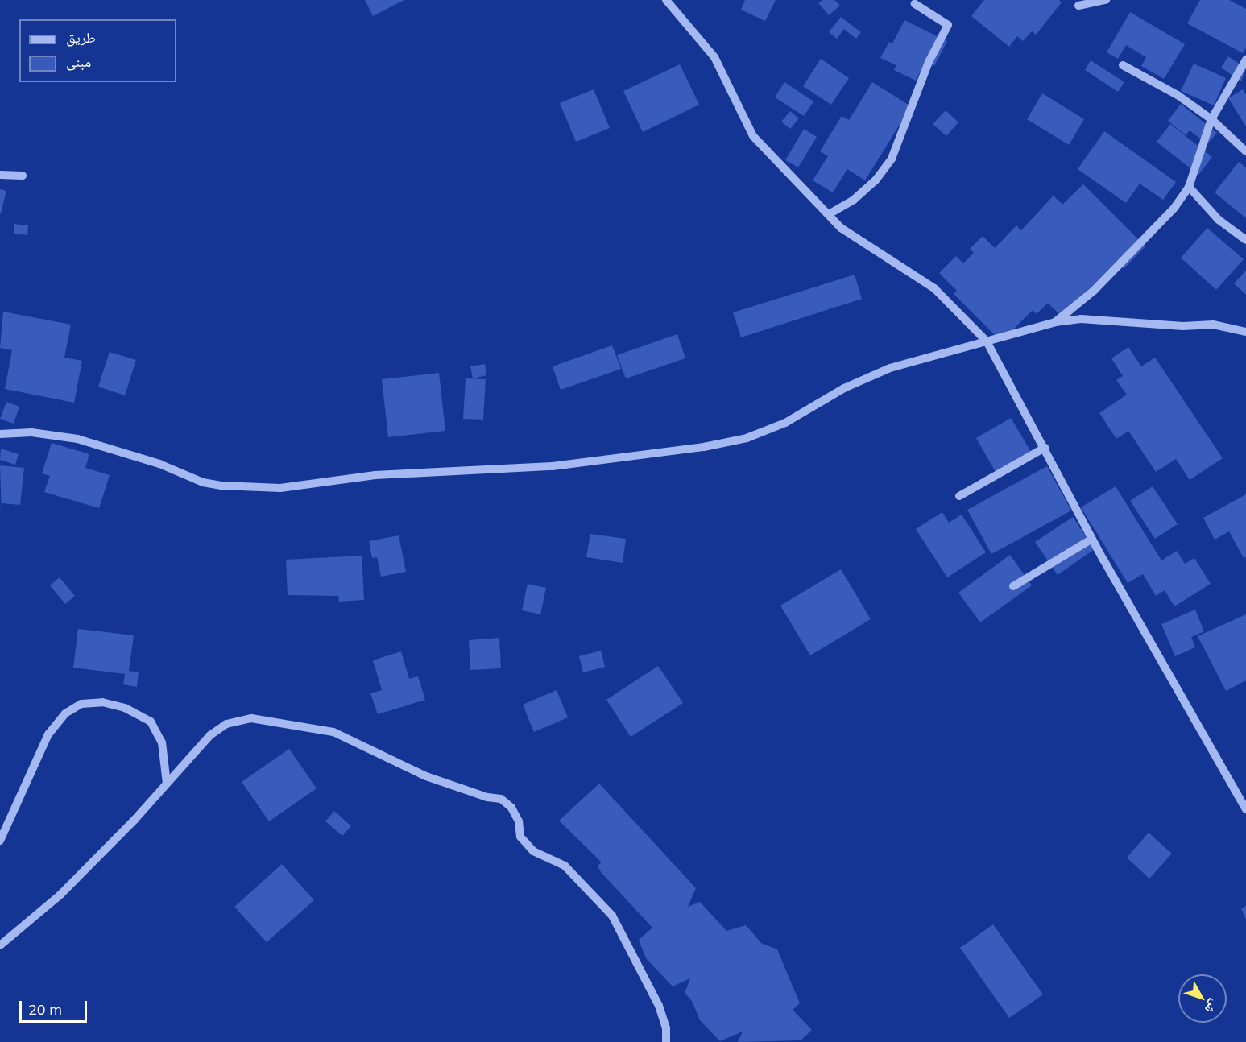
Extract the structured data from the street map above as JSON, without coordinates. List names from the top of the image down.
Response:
{
  "legend": ["طريق", "مبنى"],
  "scale_bar": "20 m",
  "north": "bottom right"
}
